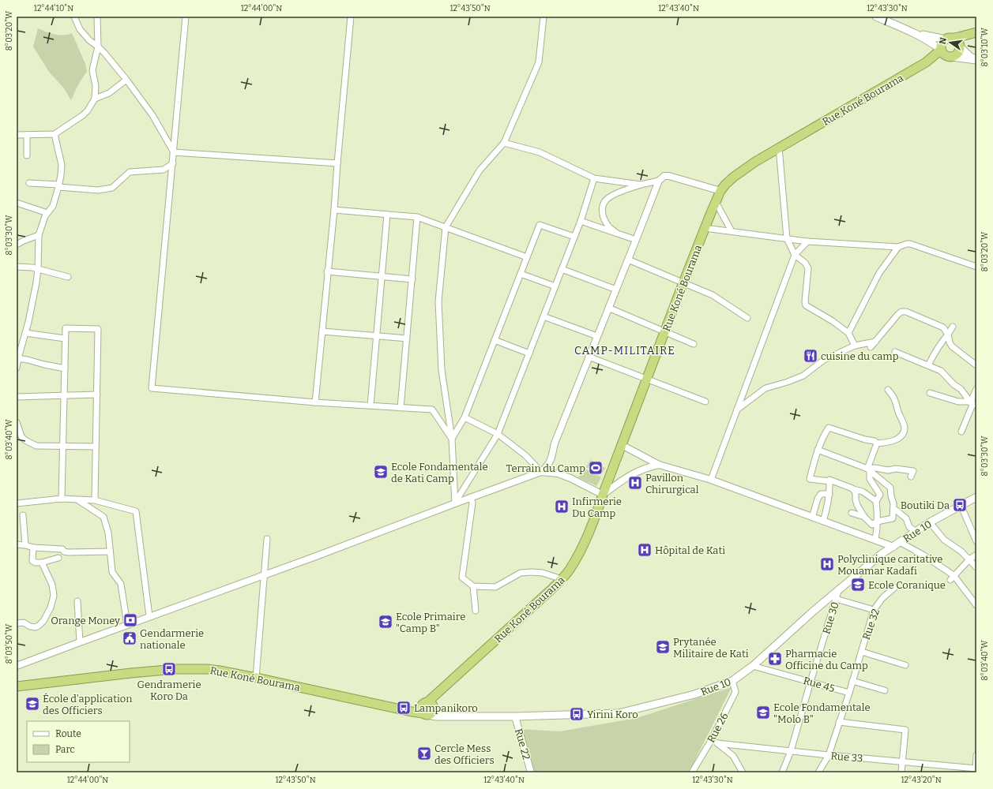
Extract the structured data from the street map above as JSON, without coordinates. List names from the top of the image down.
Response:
{
  "streets": {
    "highway": ["Rue Koné Bourama"],
    "main road": ["Rue 10"],
    "street": [
      "Rue 30",
      "Rue 32",
      "Rue 45",
      "Rue 26",
      "Rue 22",
      "Rue 33"
    ]
  },
  "crossings": [
    ["Rue Koné Bourama", "Rue 10"],
    ["Rue 10", "Rue 30"],
    ["Rue 10", "Rue 45"],
    ["Rue 10", "Rue 26"],
    ["Rue 10", "Rue 22"],
    ["Rue 30", "Rue 45"],
    ["Rue 30", "Rue 33"],
    ["Rue 32", "Rue 45"],
    ["Rue 32", "Rue 33"]
  ],
  "districts": ["CAMP-MILITAIRE"],
  "places": {
    "restaurant": ["cuisine du camp"],
    "sports": ["Terrain du Camp"],
    "school or university": [
      "Ecole Fondamentale de Kati Camp",
      "Ecole Coranique",
      "Ecole Primaire \"Camp B\"",
      "Prytanée Militaire de Kati",
      "École d'application des Officiers",
      "Ecole Fondamentale \"Molo B\""
    ],
    "hospital": [
      "Pavillon Chirurgical",
      "Infirmerie Du Camp",
      "Hôpital de Kati",
      "Polyclinique caritative Mouamar Kadafi"
    ],
    "bus stop": [
      "Boutiki Da",
      "Gendramerie Koro Da",
      "Lampanikoro",
      "Yirini Koro"
    ],
    "bank": ["Orange Money"],
    "public building": ["Gendarmerie nationale"],
    "pharmacy": ["Pharmacie Officine du Camp"],
    "bar": ["Cercle Mess des Officiers"]
  },
  "legend": ["Route", "Parc"],
  "north": "left",
  "coordinates": [
    "12°44'10\"N",
    "12°44'00\"N",
    "12°43'50\"N",
    "12°43'40\"N",
    "12°43'30\"N",
    "8°03'20\"W",
    "8°03'10\"W",
    "8°03'30\"W",
    "8°03'40\"W",
    "8°03'50\"W",
    "12°43'20\"N"
  ]
}
